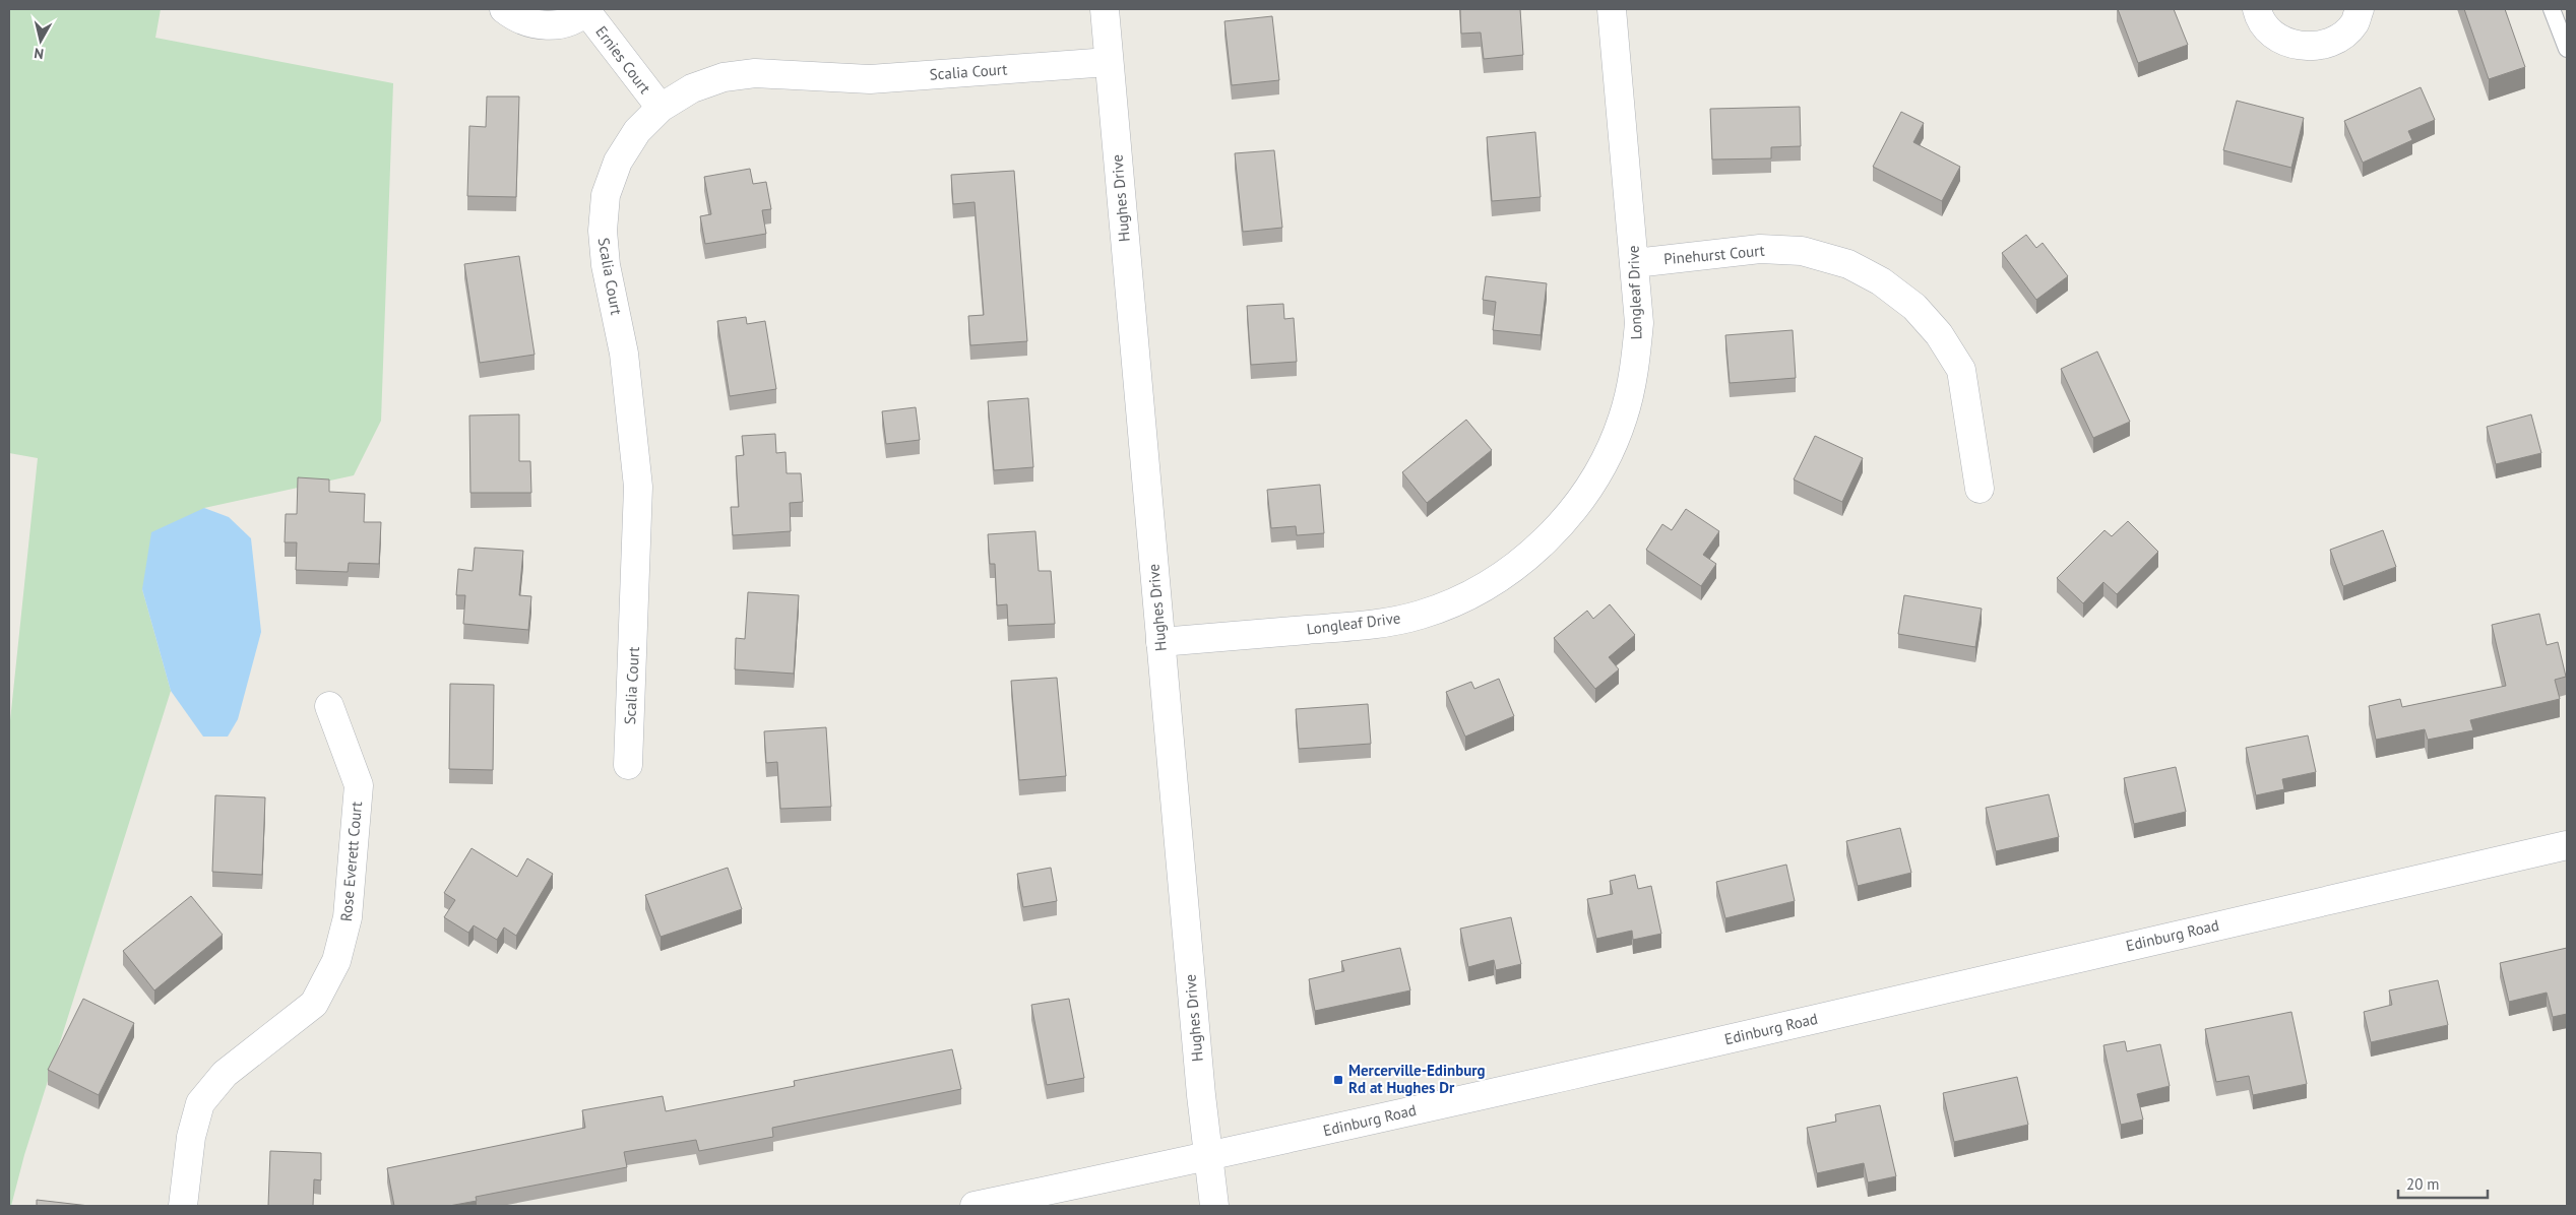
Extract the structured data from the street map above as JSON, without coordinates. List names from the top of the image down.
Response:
{
  "streets": {
    "street": [
      "Ernies Court",
      "Scalia Court",
      "Hughes Drive",
      "Pinehurst Court",
      "Longleaf Drive",
      "Rose Everett Court",
      "Edinburg Road"
    ]
  },
  "crossings": [
    ["Ernies Court", "Scalia Court"],
    ["Scalia Court", "Hughes Drive"],
    ["Hughes Drive", "Longleaf Drive"],
    ["Hughes Drive", "Edinburg Road"],
    ["Pinehurst Court", "Longleaf Drive"]
  ],
  "places": {
    "transit": ["Mercerville-Edinburg Rd at Hughes Dr"]
  },
  "scale_bar": "20 m",
  "north": "bottom"
}
